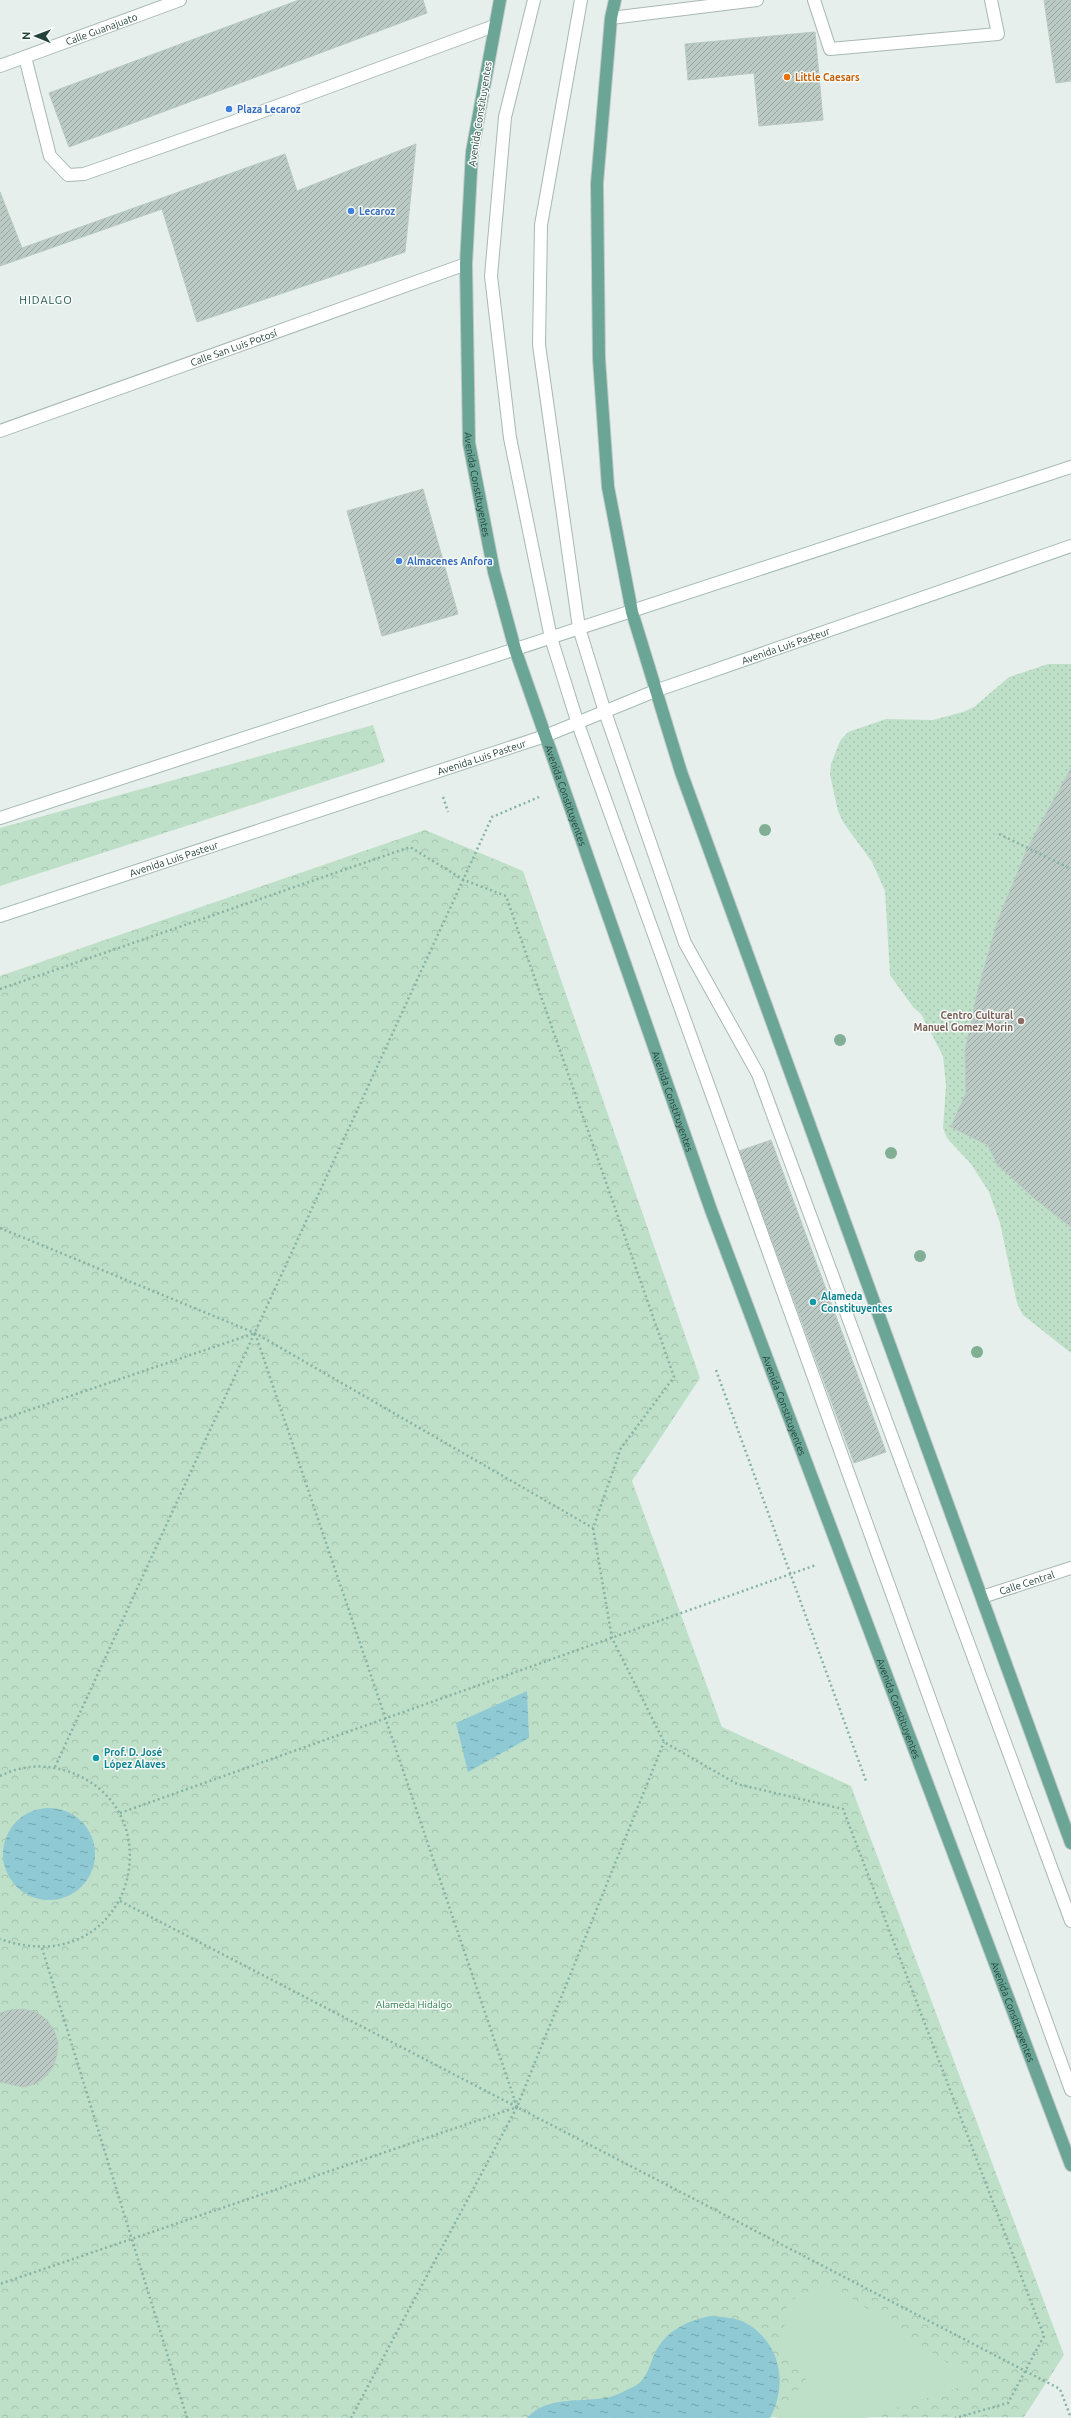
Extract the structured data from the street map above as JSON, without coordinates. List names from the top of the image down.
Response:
{
  "streets": {
    "main road": [
      "Calle Guanajuato",
      "Avenida Constituyentes",
      "Calle San Luis Potosí",
      "Avenida Luis Pasteur",
      "Calle Central"
    ]
  },
  "crossings": [
    ["Avenida Constituyentes", "Calle San Luis Potosí"],
    ["Avenida Constituyentes", "Avenida Luis Pasteur"]
  ],
  "districts": ["HIDALGO"],
  "parks": ["Alameda Hidalgo"],
  "places": [
    "Little Caesars",
    "Plaza Lecaroz",
    "Lecaroz",
    "Almacenes Anfora",
    "Centro Cultural Manuel Gomez Morin",
    "Alameda Constituyentes",
    "Prof. D. José López Alaves"
  ],
  "north": "left"
}
